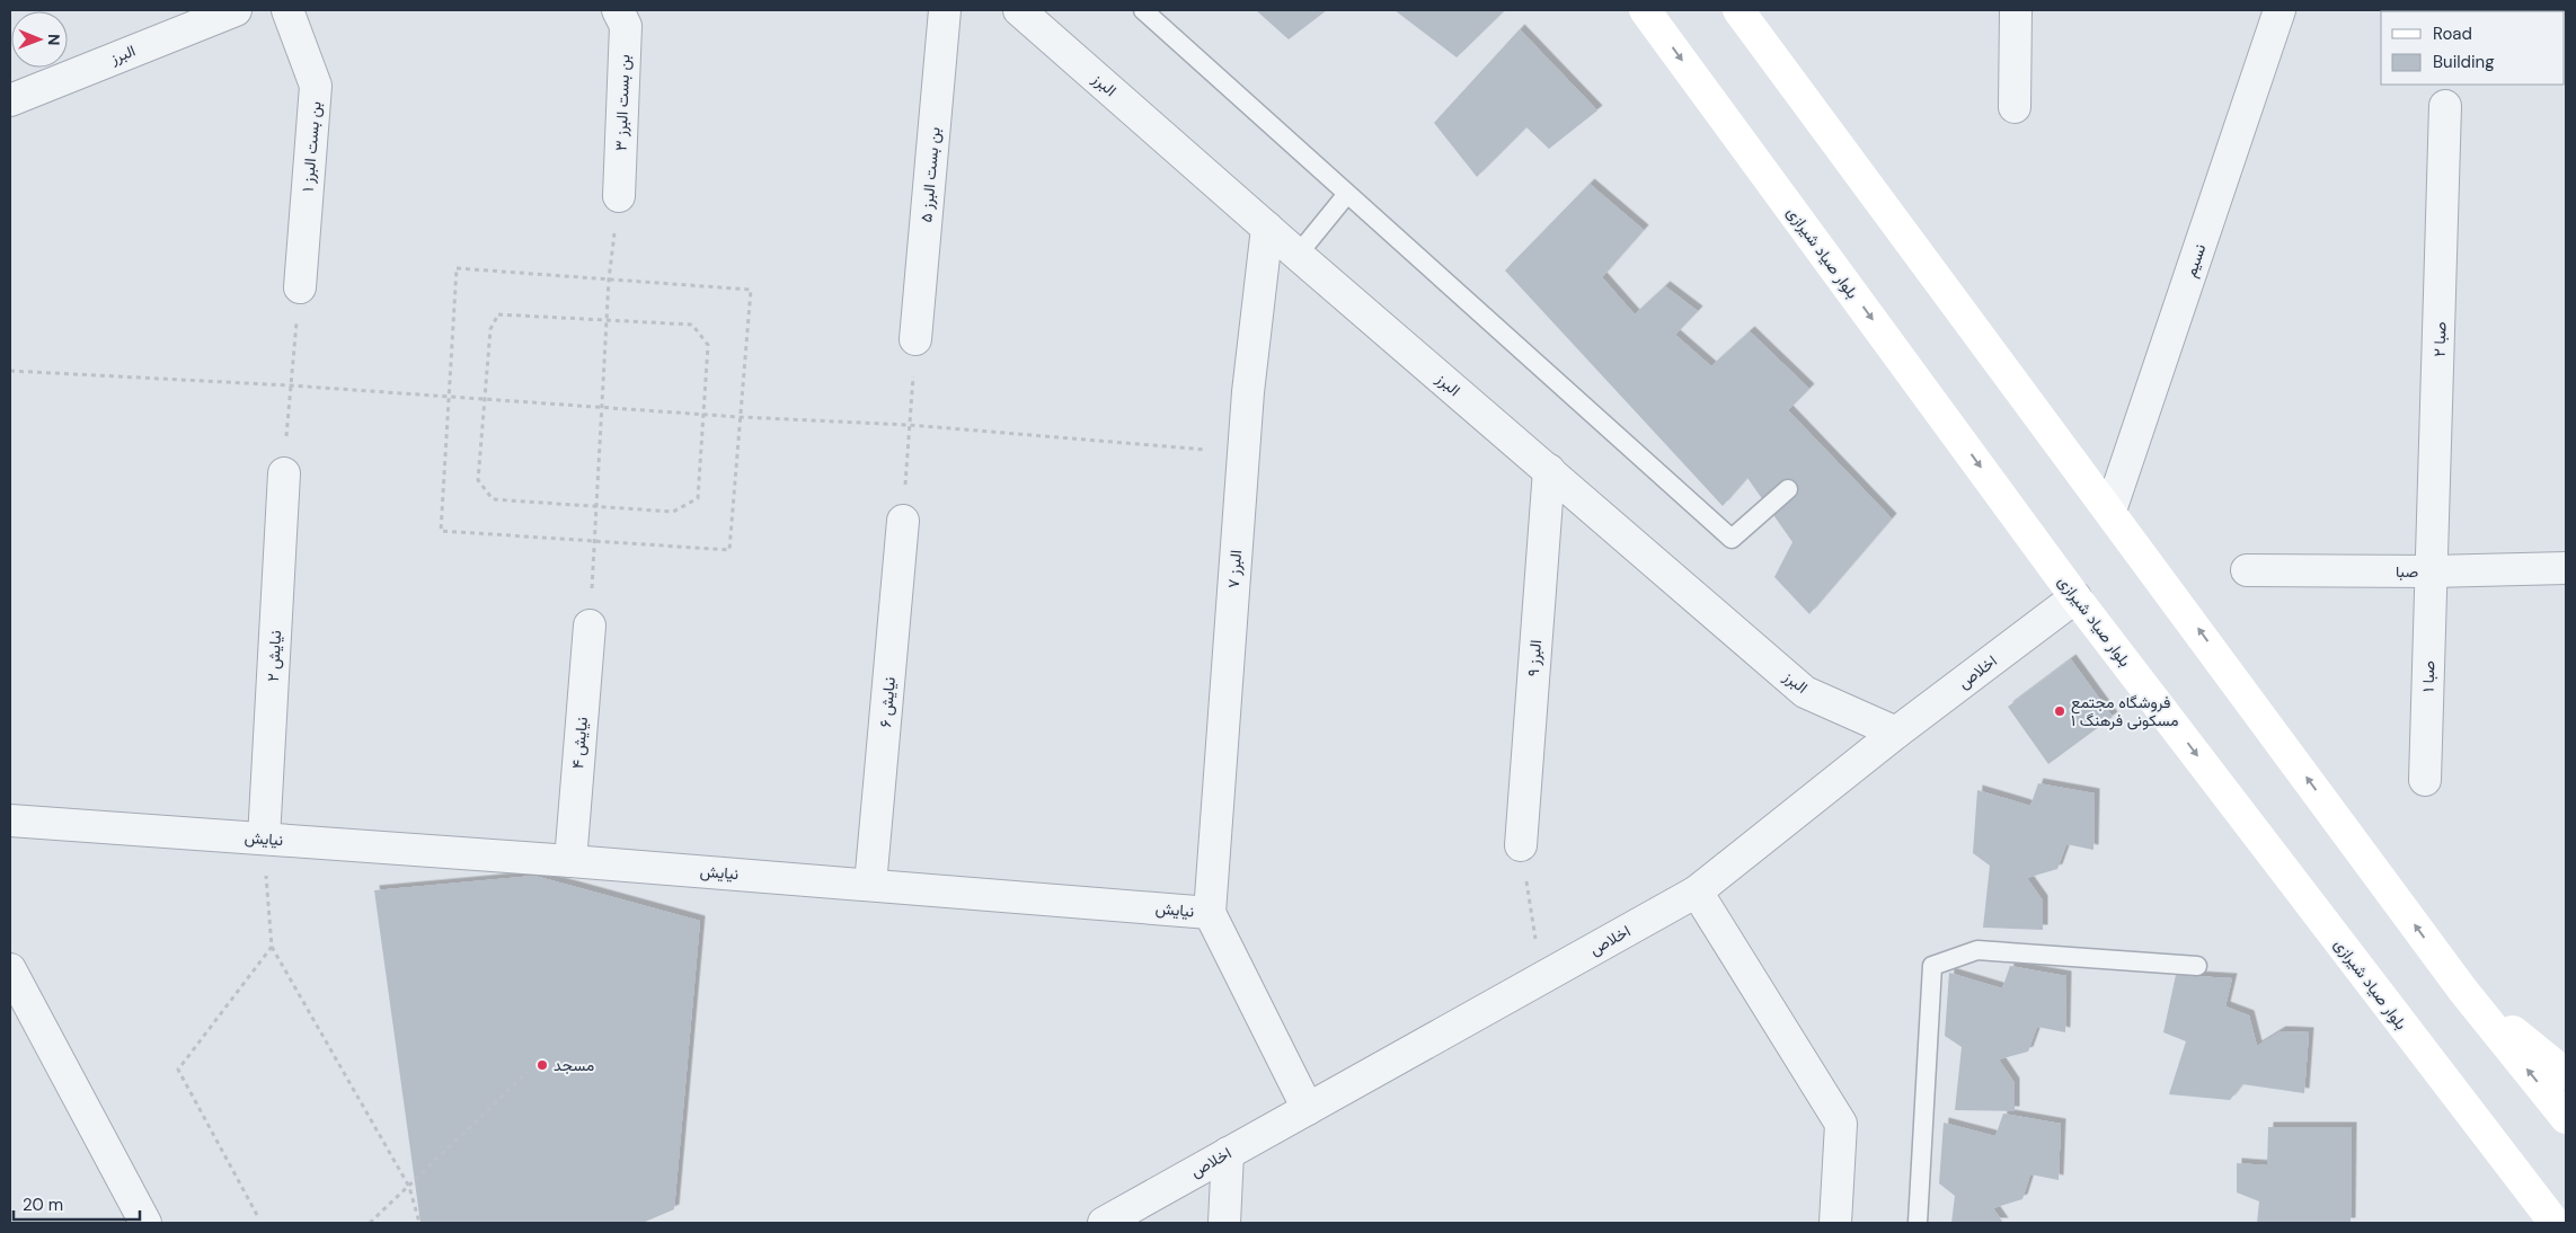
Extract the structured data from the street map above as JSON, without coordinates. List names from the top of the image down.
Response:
{
  "streets": {
    "main road": ["بلوار صیاد شیرازی"],
    "street": [
      "البرز",
      "بن بست البرز ۳",
      "بن بست البرز ۱",
      "بن بست البرز ۵",
      "نسیم",
      "صبا ۲",
      "البرز ۷",
      "صبا",
      "نیایش ۲",
      "البرز ۹",
      "اخلاص",
      "صبا ۱",
      "نیایش ۶",
      "نیایش ۴",
      "نیایش"
    ]
  },
  "crossings": [
    ["البرز", "البرز ۷"],
    ["البرز", "البرز ۹"],
    ["البرز", "اخلاص"],
    ["بلوار صیاد شیرازی", "اخلاص"],
    ["صبا ۲", "صبا"],
    ["صبا ۲", "صبا ۱"],
    ["البرز ۷", "نیایش"],
    ["صبا", "صبا ۱"],
    ["نیایش ۲", "نیایش"],
    ["اخلاص", "نیایش"],
    ["نیایش ۶", "نیایش"],
    ["نیایش ۴", "نیایش"]
  ],
  "places": ["فروشگاه مجتمع مسکونی فرهنگ ۱", "مسجد"],
  "legend": ["Road", "Building"],
  "scale_bar": "20 m",
  "north": "right"
}
